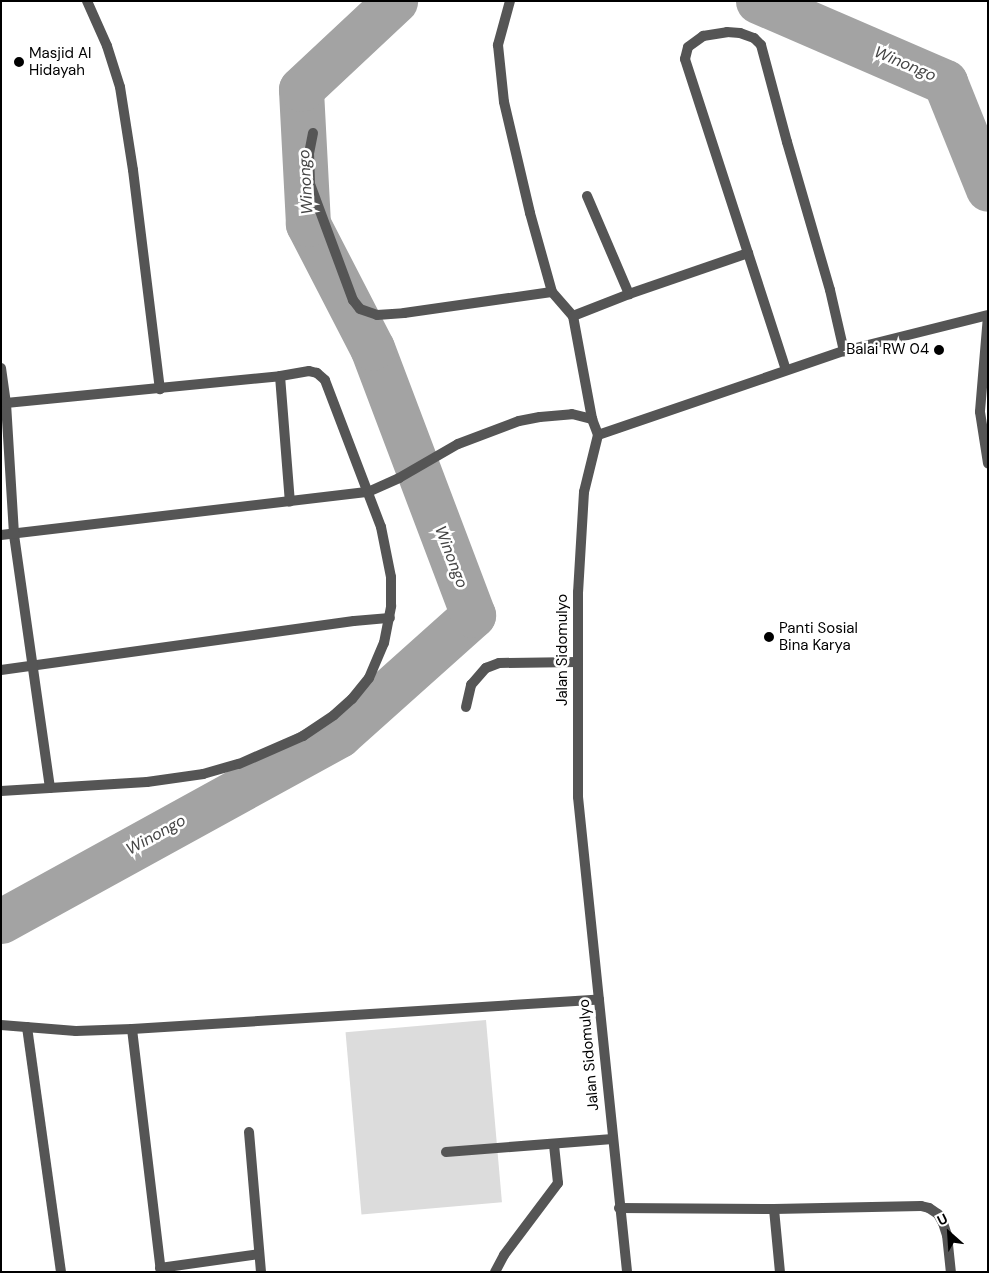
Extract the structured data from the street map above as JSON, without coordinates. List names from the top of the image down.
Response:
{
  "streets": {
    "street": ["Jalan Sidomulyo"]
  },
  "water": ["Winongo"],
  "places": ["Masjid Al Hidayah", "Balai RW 04", "Panti Sosial Bina Karya"],
  "north": "top left"
}
